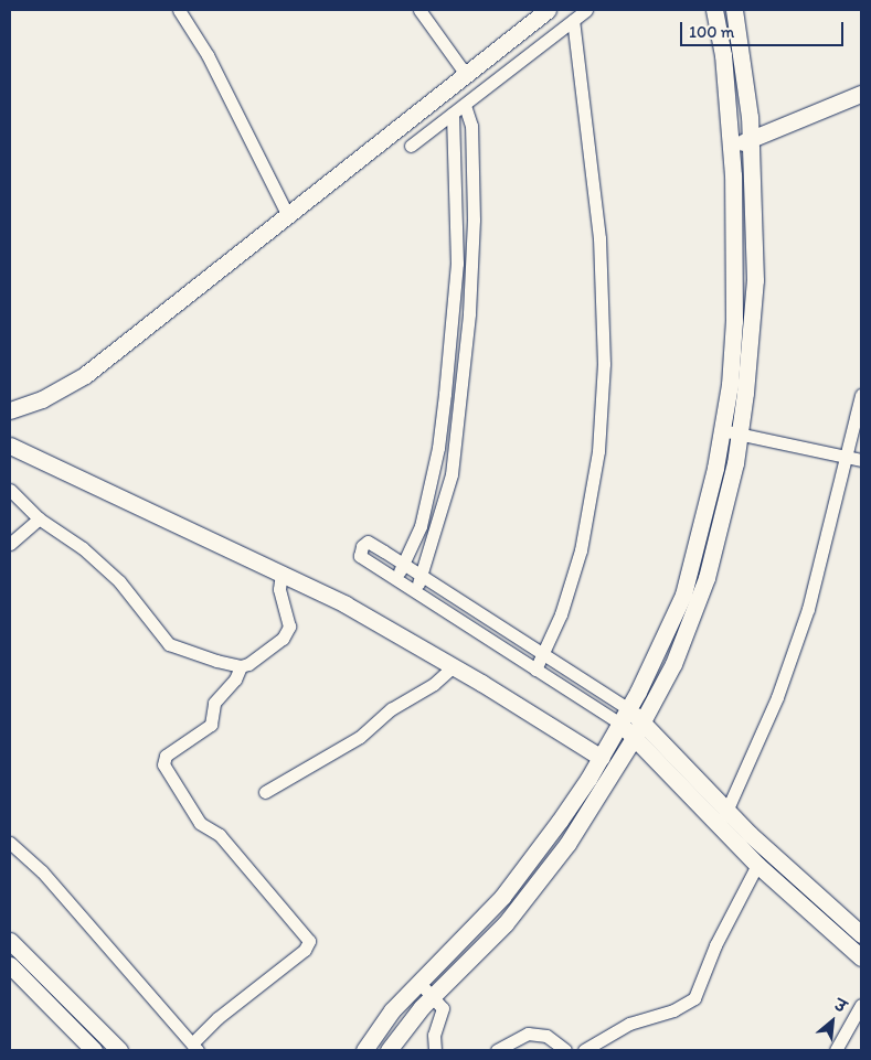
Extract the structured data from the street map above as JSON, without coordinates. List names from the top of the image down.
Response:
{
  "scale_bar": "100 m",
  "north": "top right"
}
